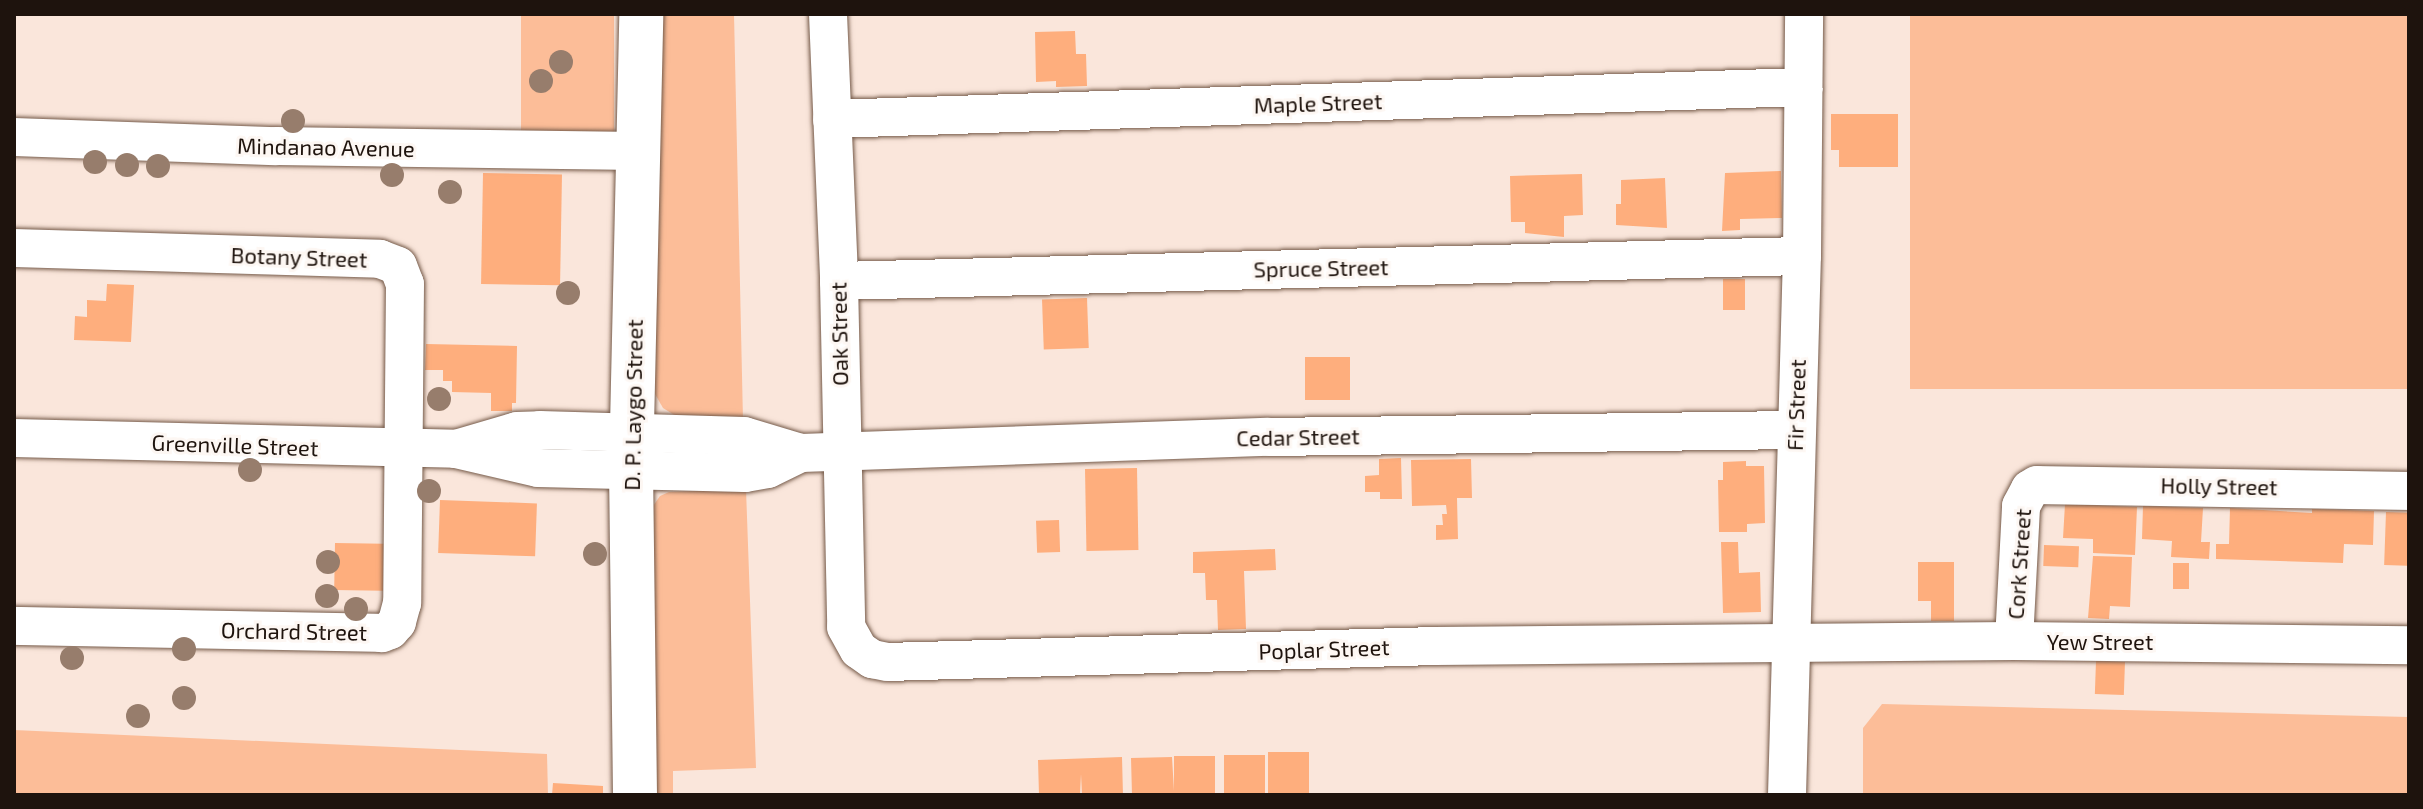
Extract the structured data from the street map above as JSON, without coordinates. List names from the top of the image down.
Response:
{
  "streets": {
    "main road": ["D. P. Laygo Street"],
    "street": [
      "Maple Street",
      "Mindanao Avenue",
      "Botany Street",
      "Spruce Street",
      "Oak Street",
      "Fir Street",
      "Cedar Street",
      "Greenville Street",
      "Holly Street",
      "Cork Street",
      "Orchard Street",
      "Yew Street",
      "Poplar Street"
    ]
  },
  "crossings": [
    ["Maple Street", "Oak Street"],
    ["Maple Street", "Fir Street"],
    ["Mindanao Avenue", "D. P. Laygo Street"],
    ["Botany Street", "Greenville Street"],
    ["Botany Street", "Orchard Street"],
    ["Spruce Street", "Oak Street"],
    ["Spruce Street", "Fir Street"],
    ["Oak Street", "Cedar Street"],
    ["Oak Street", "Poplar Street"],
    ["D. P. Laygo Street", "Greenville Street"],
    ["Fir Street", "Cedar Street"],
    ["Fir Street", "Yew Street"],
    ["Fir Street", "Poplar Street"],
    ["Cedar Street", "Greenville Street"],
    ["Greenville Street", "Orchard Street"],
    ["Holly Street", "Cork Street"],
    ["Cork Street", "Yew Street"],
    ["Yew Street", "Poplar Street"]
  ]
}
